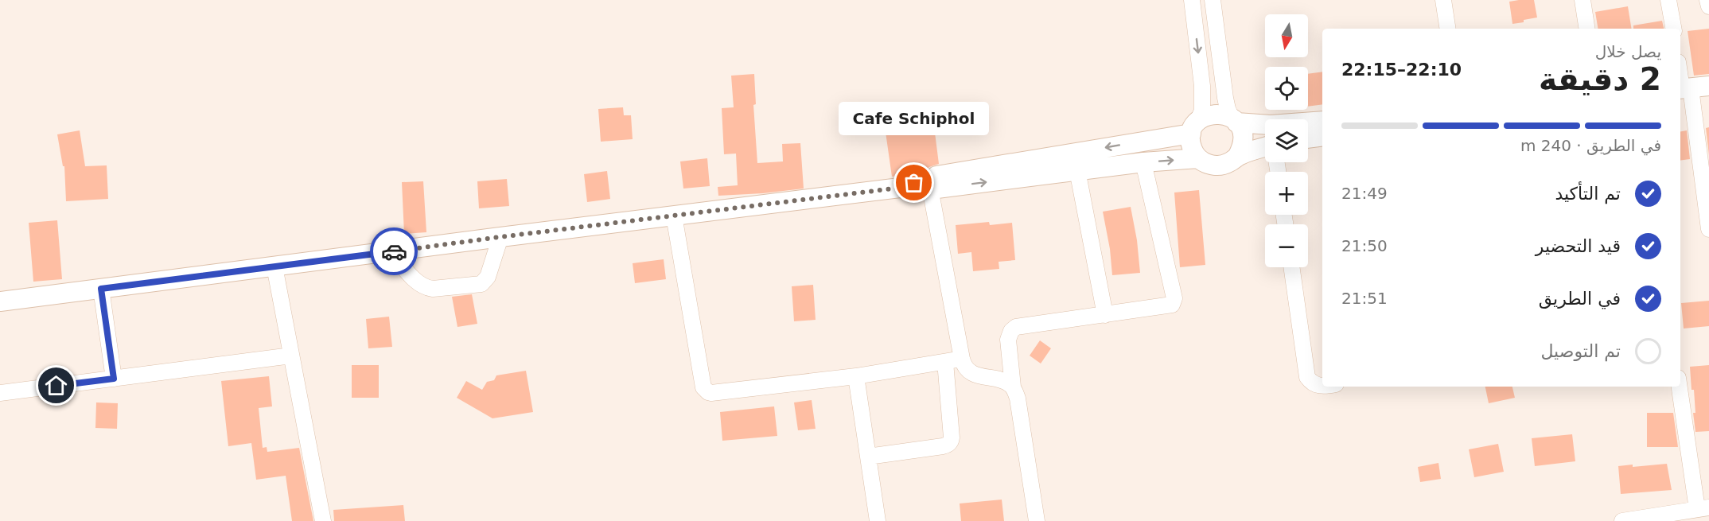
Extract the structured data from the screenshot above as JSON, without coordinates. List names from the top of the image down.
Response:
{
  "places": ["Cafe Schiphol"],
  "north": "bottom",
  "page": {
    "map_buttons": ["+", "−"],
    "heading": ["2 دقيقة", "يصل خلال", "22:10–22:15"],
    "bubble": "Cafe Schiphol",
    "bar": "في الطريق · 240 m",
    "list": [
      ["تم التأكيد", "21:49"],
      ["قيد التحضير", "21:50"],
      ["في الطريق", "21:51"],
      "تم التوصيل"
    ]
  }
}
